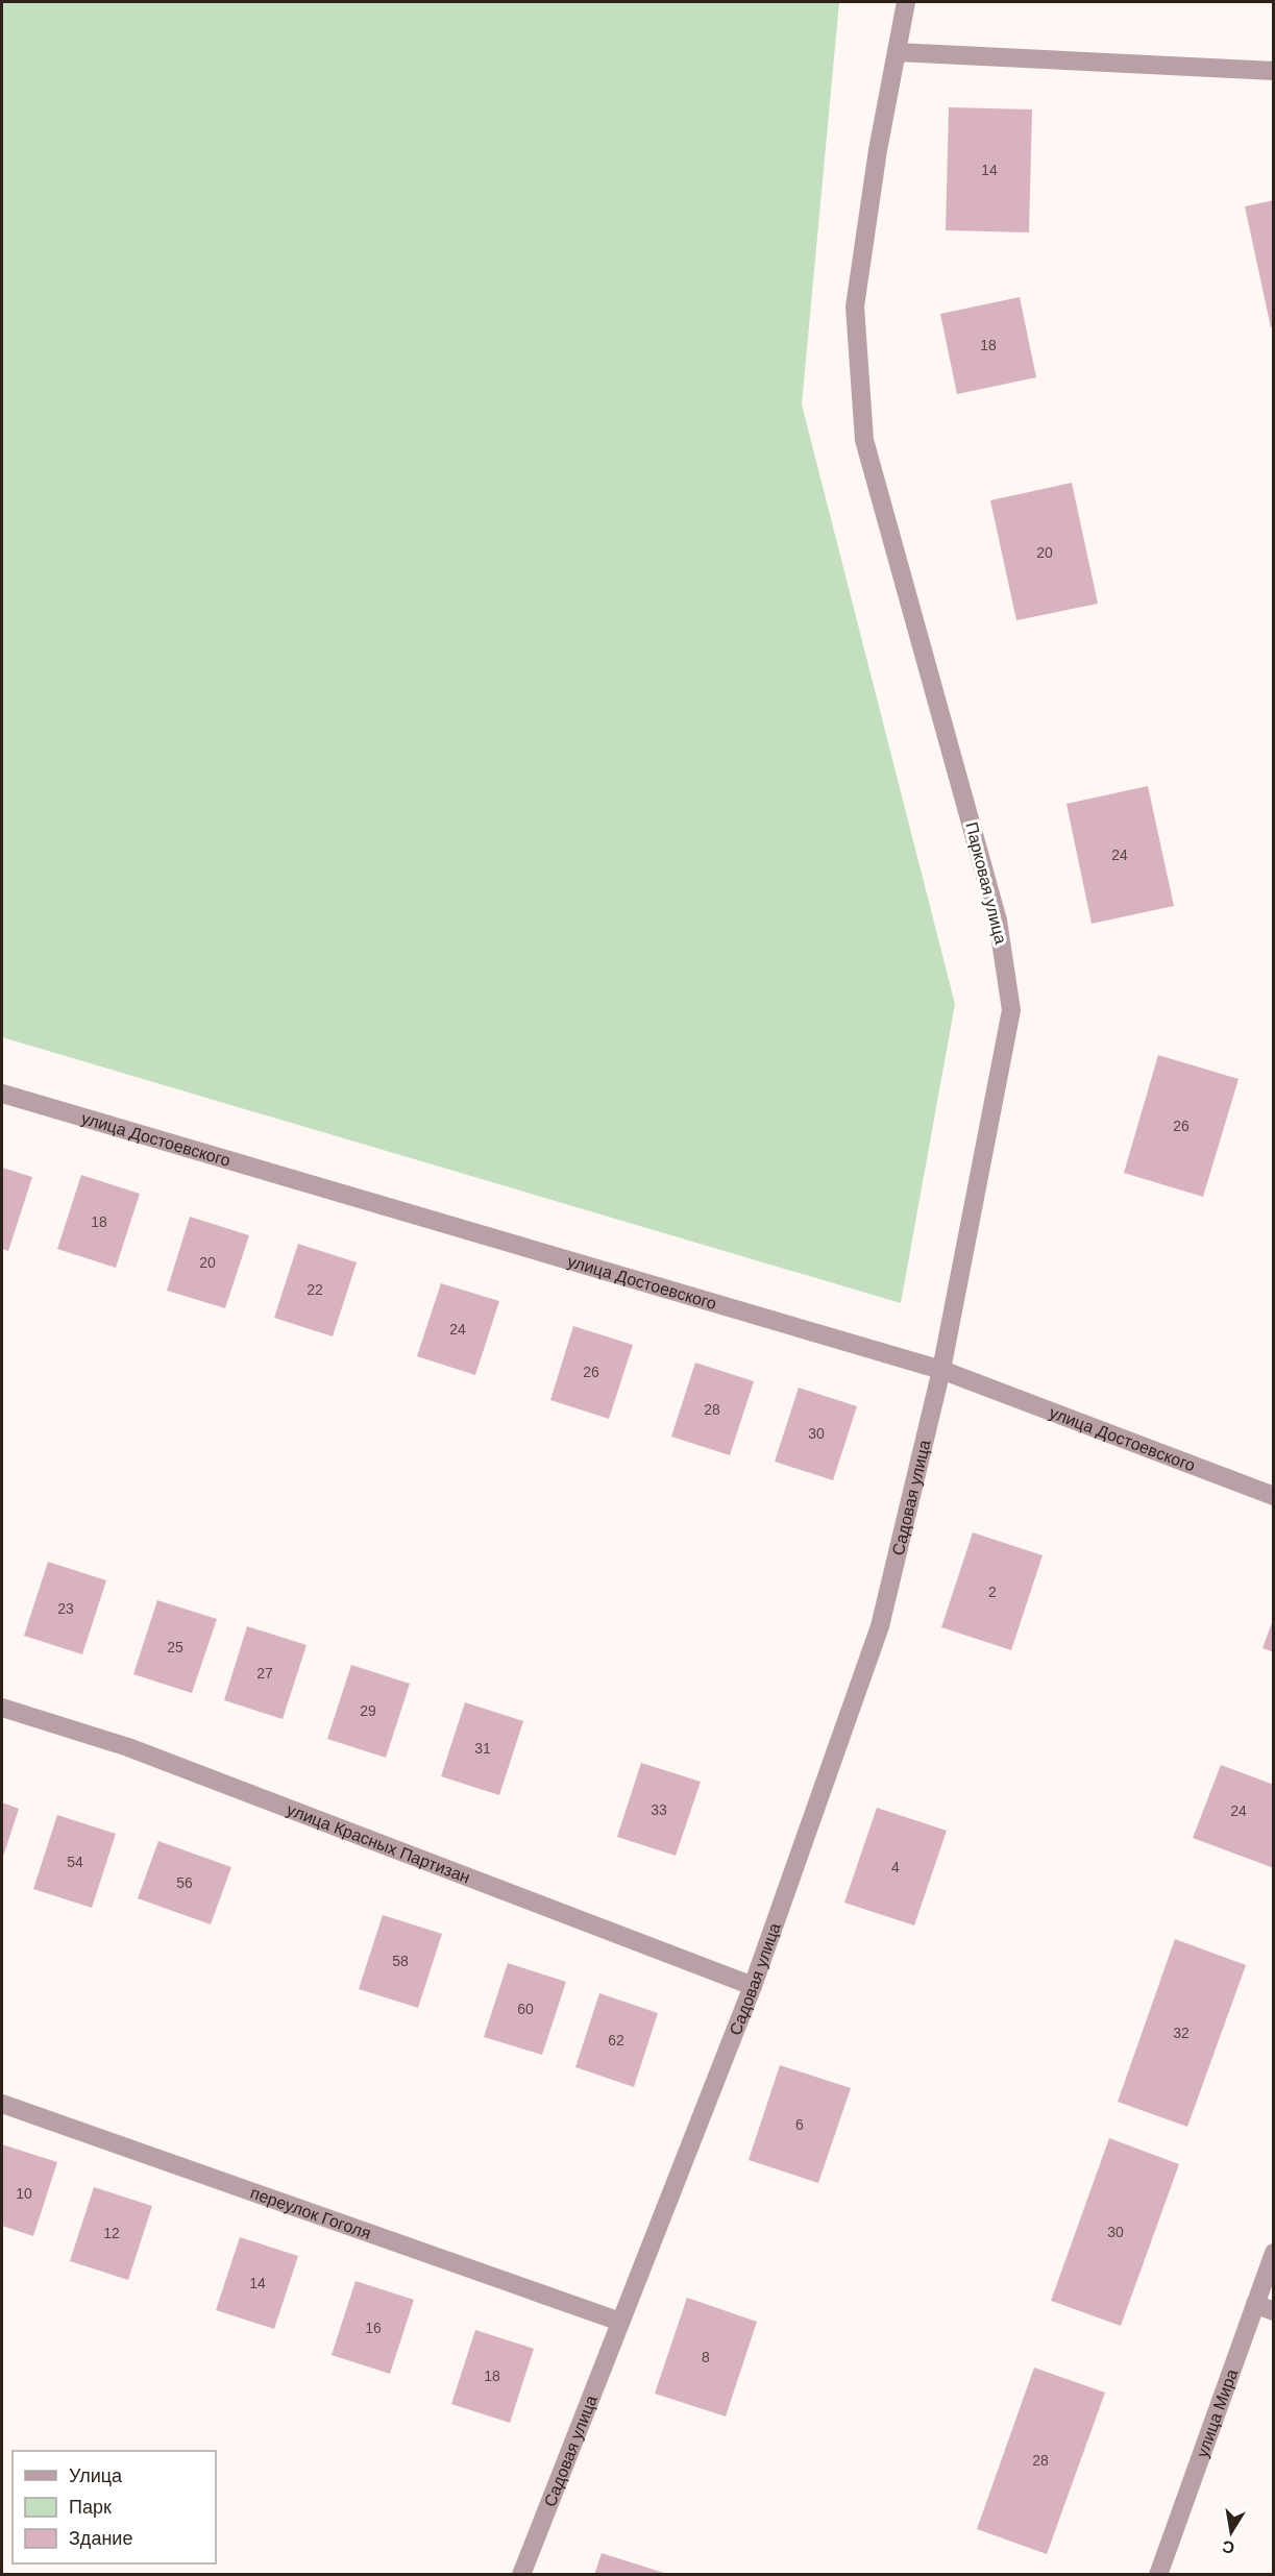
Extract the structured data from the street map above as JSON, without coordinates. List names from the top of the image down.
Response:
{
  "streets": {
    "street": [
      "Парковая улица",
      "улица Достоевского",
      "Садовая улица",
      "улица Красных Партизан",
      "переулок Гоголя",
      "улица Мира"
    ]
  },
  "crossings": [
    ["Парковая улица", "улица Достоевского"],
    ["Парковая улица", "Садовая улица"],
    ["улица Достоевского", "Садовая улица"],
    ["Садовая улица", "улица Красных Партизан"],
    ["Садовая улица", "переулок Гоголя"]
  ],
  "house_numbers": [
    "14",
    "18",
    "20",
    "24",
    "26",
    "18",
    "20",
    "22",
    "24",
    "26",
    "28",
    "30",
    "2",
    "23",
    "25",
    "27",
    "29",
    "31",
    "33",
    "24",
    "54",
    "4",
    "56",
    "58",
    "60",
    "32",
    "62",
    "6",
    "10",
    "30",
    "12",
    "14",
    "16",
    "8",
    "18",
    "28"
  ],
  "legend": ["Улица", "Парк", "Здание"],
  "north": "bottom"
}
